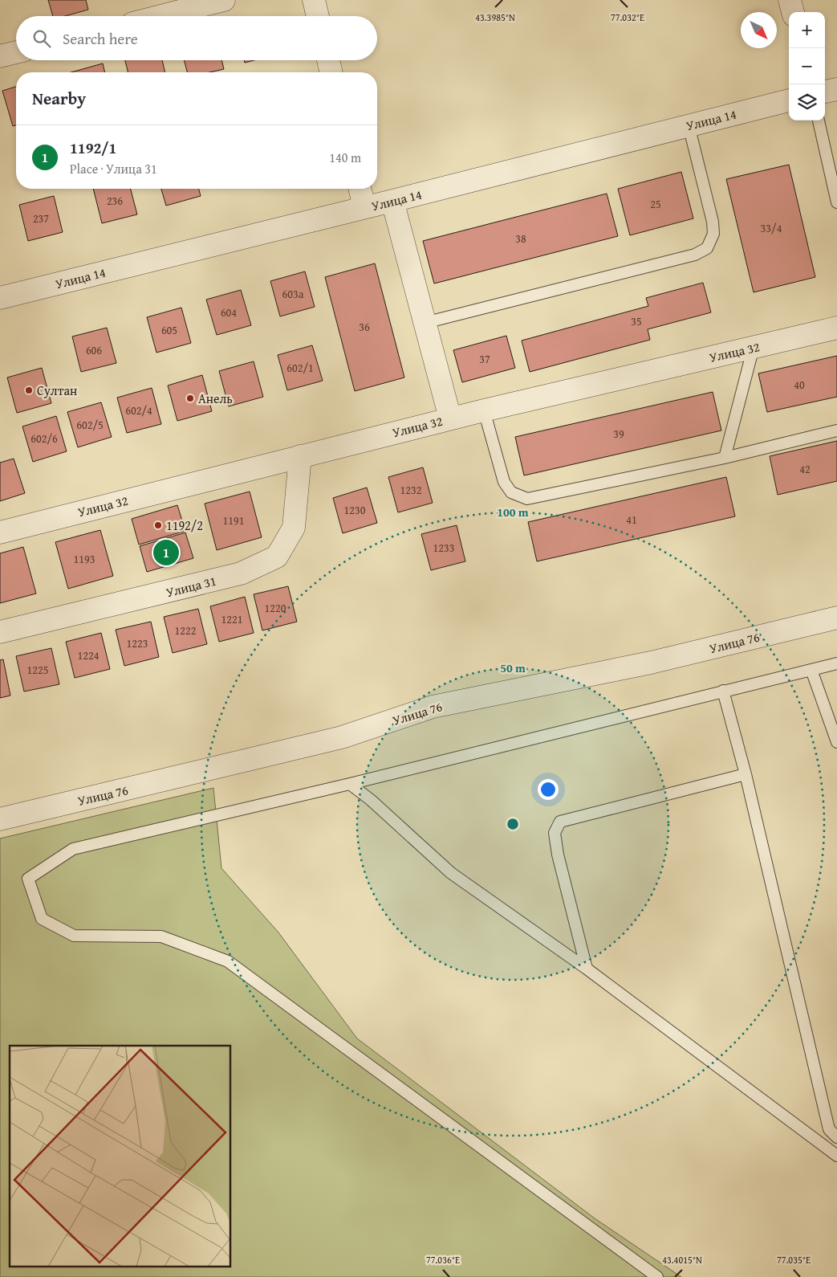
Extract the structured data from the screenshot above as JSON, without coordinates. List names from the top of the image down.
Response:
{
  "streets": {
    "street": [
      "Улица 14",
      "Улица 32",
      "Улица 31",
      "Улица 76"
    ]
  },
  "crossings": [
    ["Улица 32", "Улица 31"]
  ],
  "places": ["Султан", "Анель", "1192/2"],
  "house_numbers": [
    "236",
    "25",
    "237",
    "33/4",
    "38",
    "603а",
    "604",
    "35",
    "36",
    "605",
    "606",
    "37",
    "602/1",
    "40",
    "602/4",
    "602/5",
    "39",
    "602/6",
    "42",
    "1232",
    "1230",
    "41",
    "1191",
    "1233",
    "1193",
    "1220",
    "1221",
    "1222",
    "1223",
    "1224",
    "1225"
  ],
  "north": "bottom right",
  "page": {
    "map_buttons": ["+", "−"],
    "search": "Search here",
    "heading": "Nearby",
    "list": [
      {
        "mark": "1",
        "name": "1192/1",
        "note": "Place · Улица 31",
        "value": "140 m"
      }
    ],
    "pins": "1"
  },
  "coordinates": [
    "43.3985°N",
    "77.032°E",
    "77.036°E",
    "77.035°E",
    "43.4015°N"
  ],
  "rings": ["100 m", "50 m"]
}
